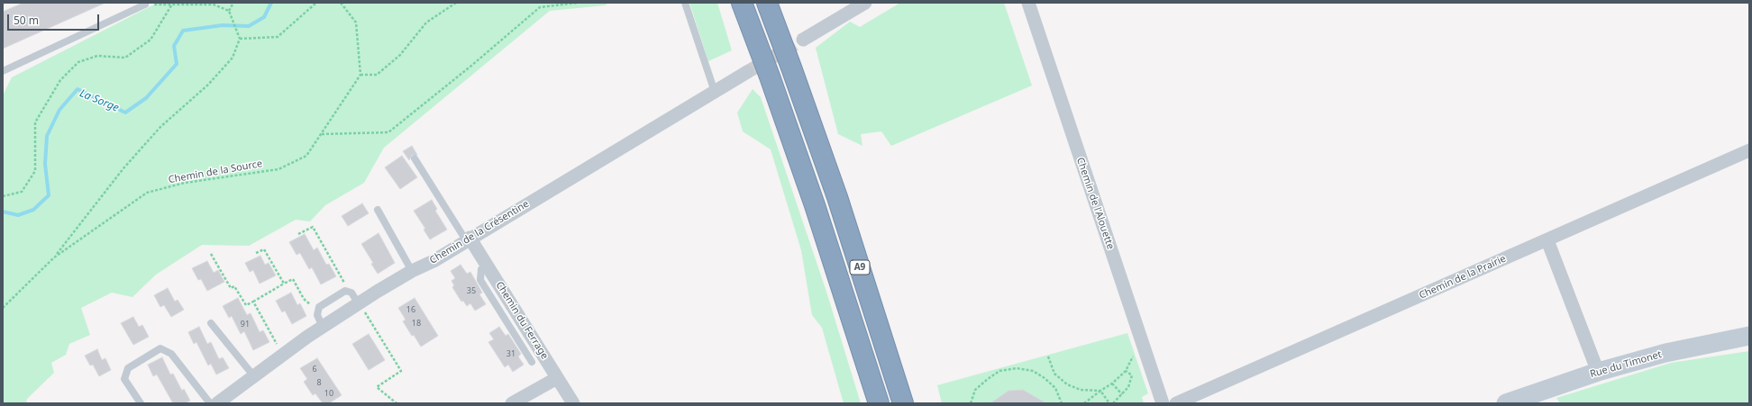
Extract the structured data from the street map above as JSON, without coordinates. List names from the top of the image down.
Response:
{
  "streets": {
    "highway": ["A9"],
    "main road": ["Rue du Timonet"],
    "street": [
      "Chemin de l'Alouette",
      "Chemin de la Crésentine",
      "Chemin de la Prairie",
      "Chemin du Ferrage"
    ],
    "path": ["Chemin de la Source"]
  },
  "crossings": [
    ["Chemin de la Crésentine", "Chemin du Ferrage"]
  ],
  "water": ["La Sorge"],
  "house_numbers": [
    "35",
    "16",
    "18",
    "91",
    "31",
    "6",
    "8",
    "10"
  ],
  "scale_bar": "50 m"
}
